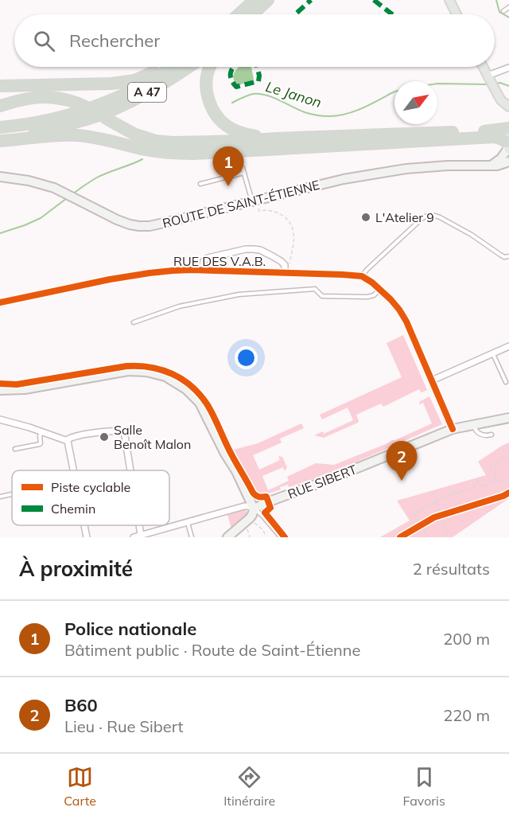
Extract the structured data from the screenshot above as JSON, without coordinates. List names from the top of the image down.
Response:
{
  "streets": {
    "highway": ["A 47"],
    "street": ["ROUTE DE SAINT-ÉTIENNE", "RUE DES V.A.B.", "RUE SIBERT"]
  },
  "crossings": [
    ["RUE DES V.A.B.", "RUE SIBERT"]
  ],
  "water": ["Le Janon"],
  "places": ["L'Atelier 9", "Salle Benoît Malon"],
  "legend": ["Piste cyclable", "Chemin"],
  "north": "top right",
  "page": {
    "search": "Rechercher",
    "pins": ["1", "2"],
    "heading": ["À proximité", "2 résultats"],
    "list": [
      {
        "mark": "1",
        "name": "Police nationale",
        "note": "Bâtiment public · Route de Saint-Étienne",
        "value": "200 m"
      },
      {
        "mark": "2",
        "name": "B60",
        "note": "Lieu · Rue Sibert",
        "value": "220 m"
      }
    ],
    "nav": ["Carte", "Itinéraire", "Favoris"]
  }
}
